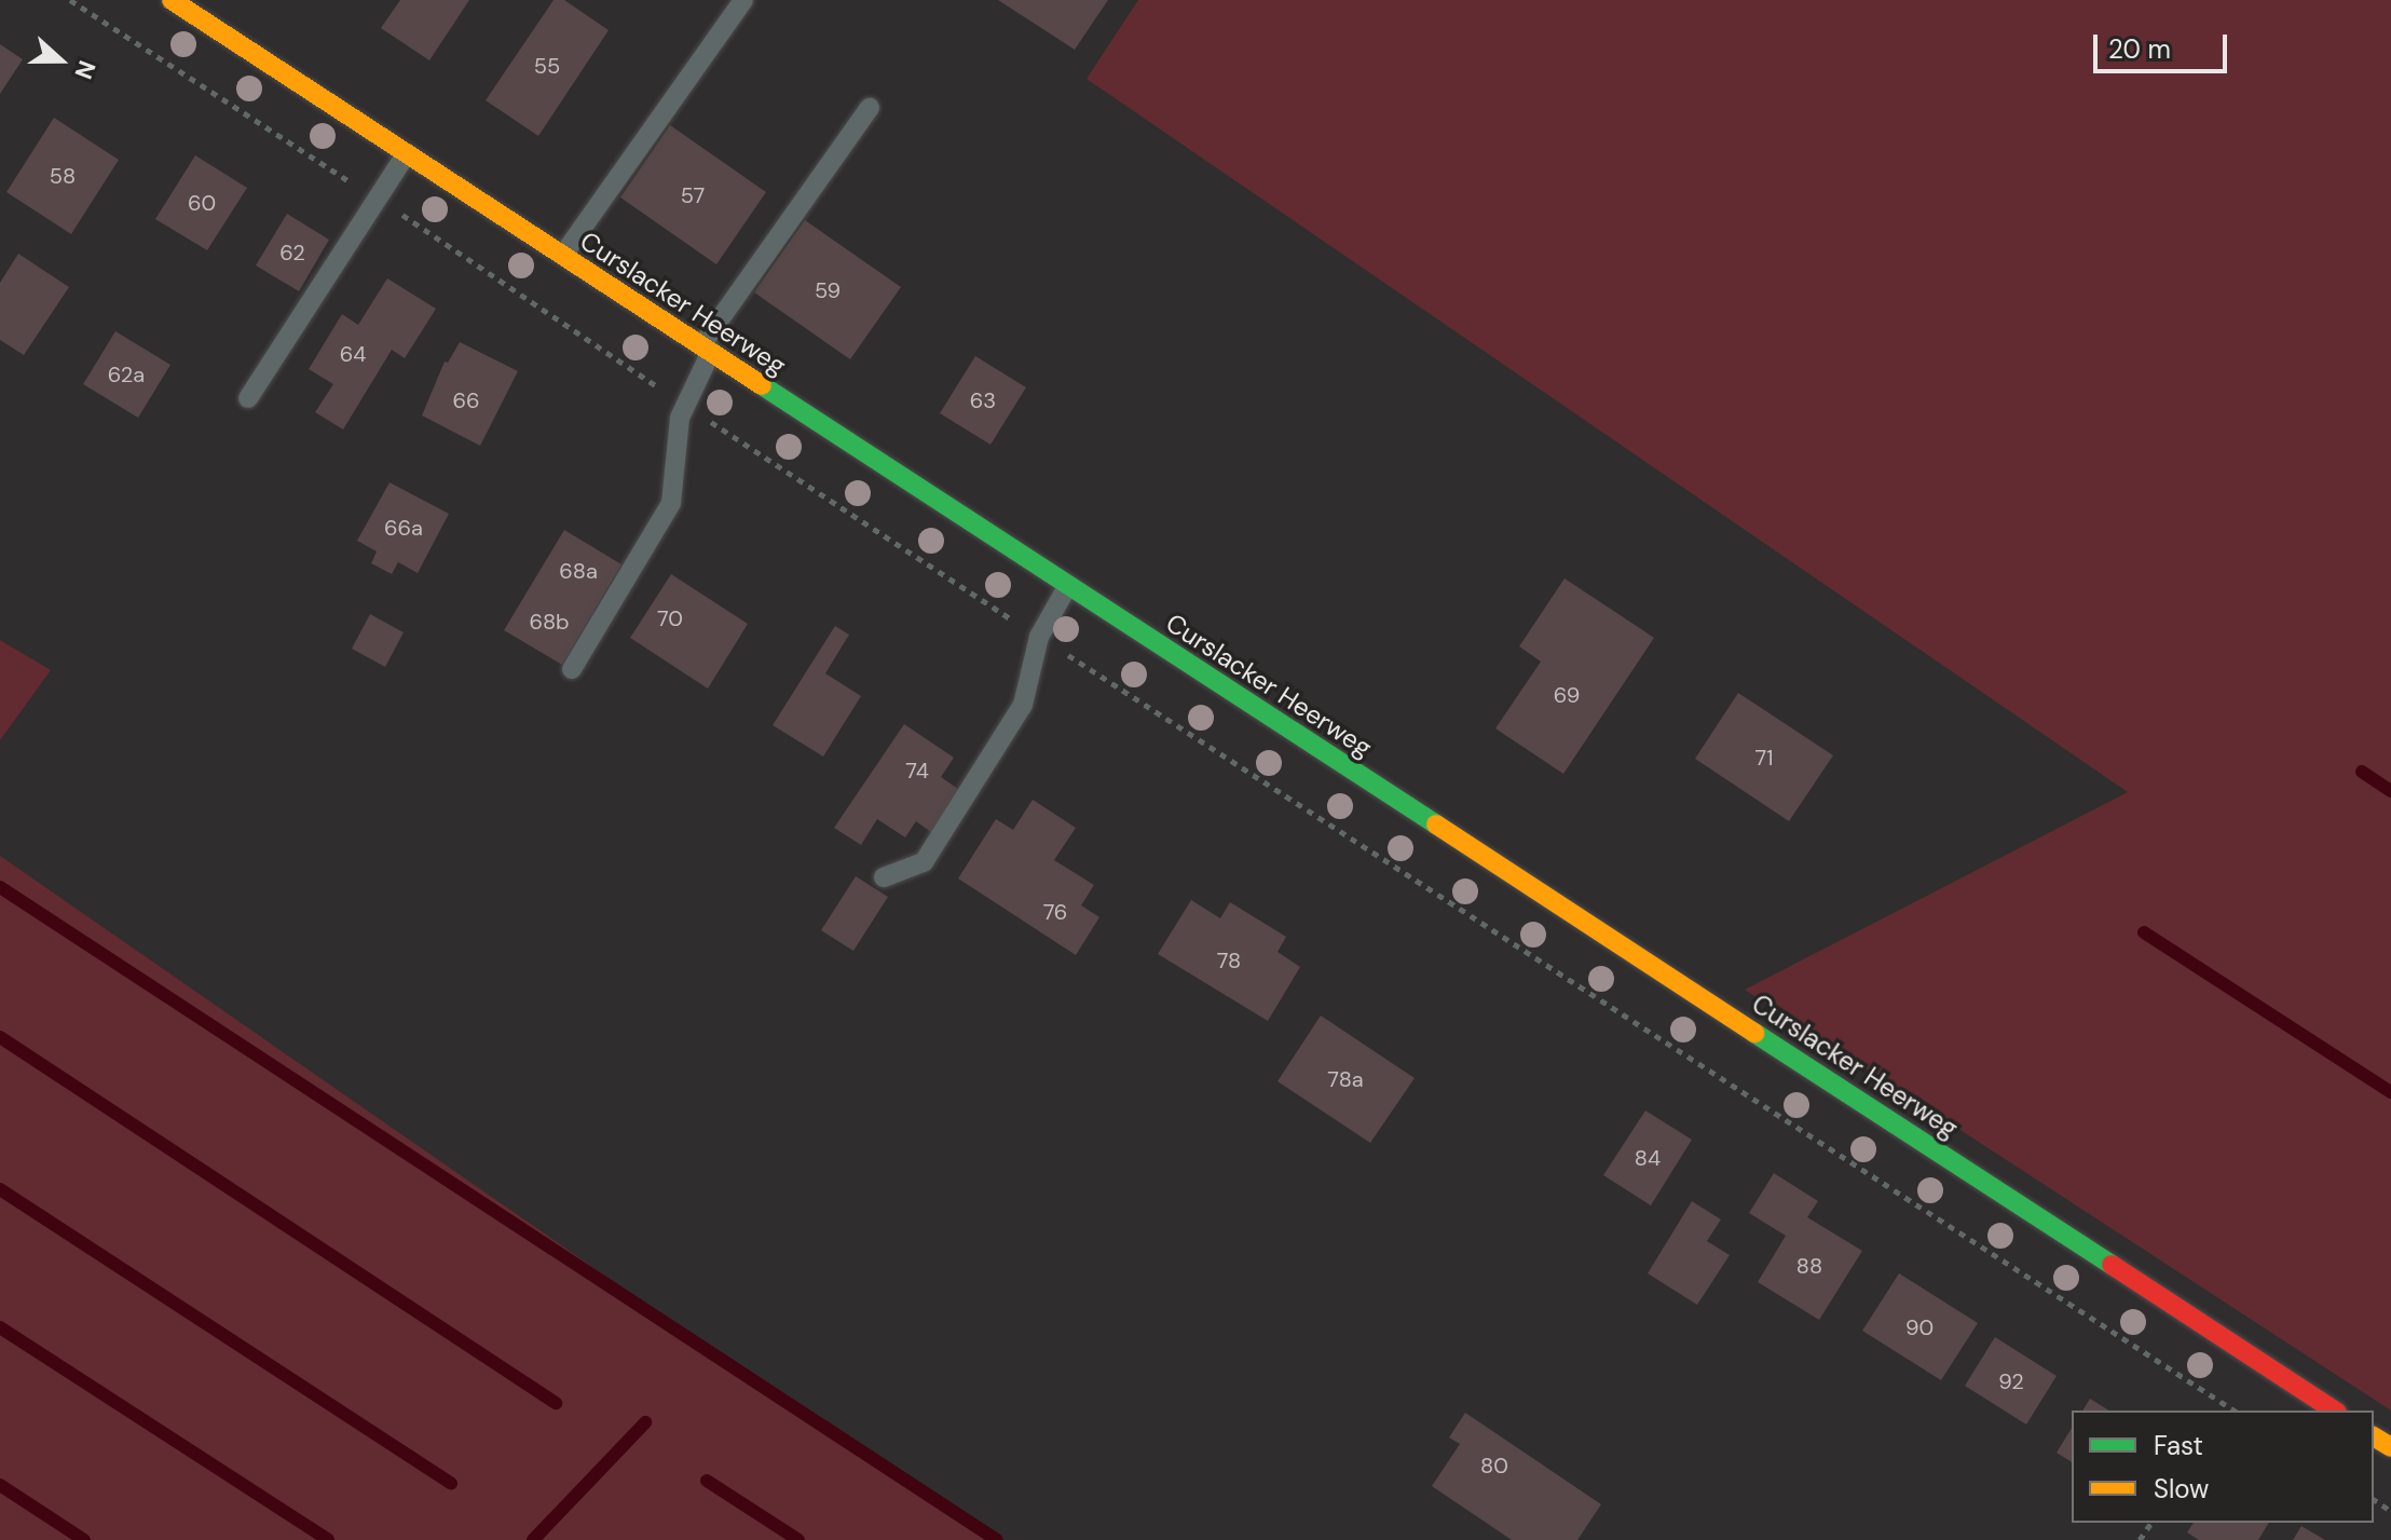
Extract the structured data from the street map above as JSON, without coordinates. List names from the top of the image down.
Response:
{
  "streets": {
    "main road": ["Curslacker Heerweg"]
  },
  "house_numbers": [
    "55",
    "58",
    "57",
    "60",
    "62",
    "59",
    "64",
    "62a",
    "66",
    "63",
    "66a",
    "68a",
    "70",
    "68b",
    "69",
    "71",
    "74",
    "76",
    "78",
    "78a",
    "84",
    "88",
    "90",
    "92",
    "80"
  ],
  "legend": ["Fast", "Slow"],
  "scale_bar": "20 m",
  "north": "right"
}
